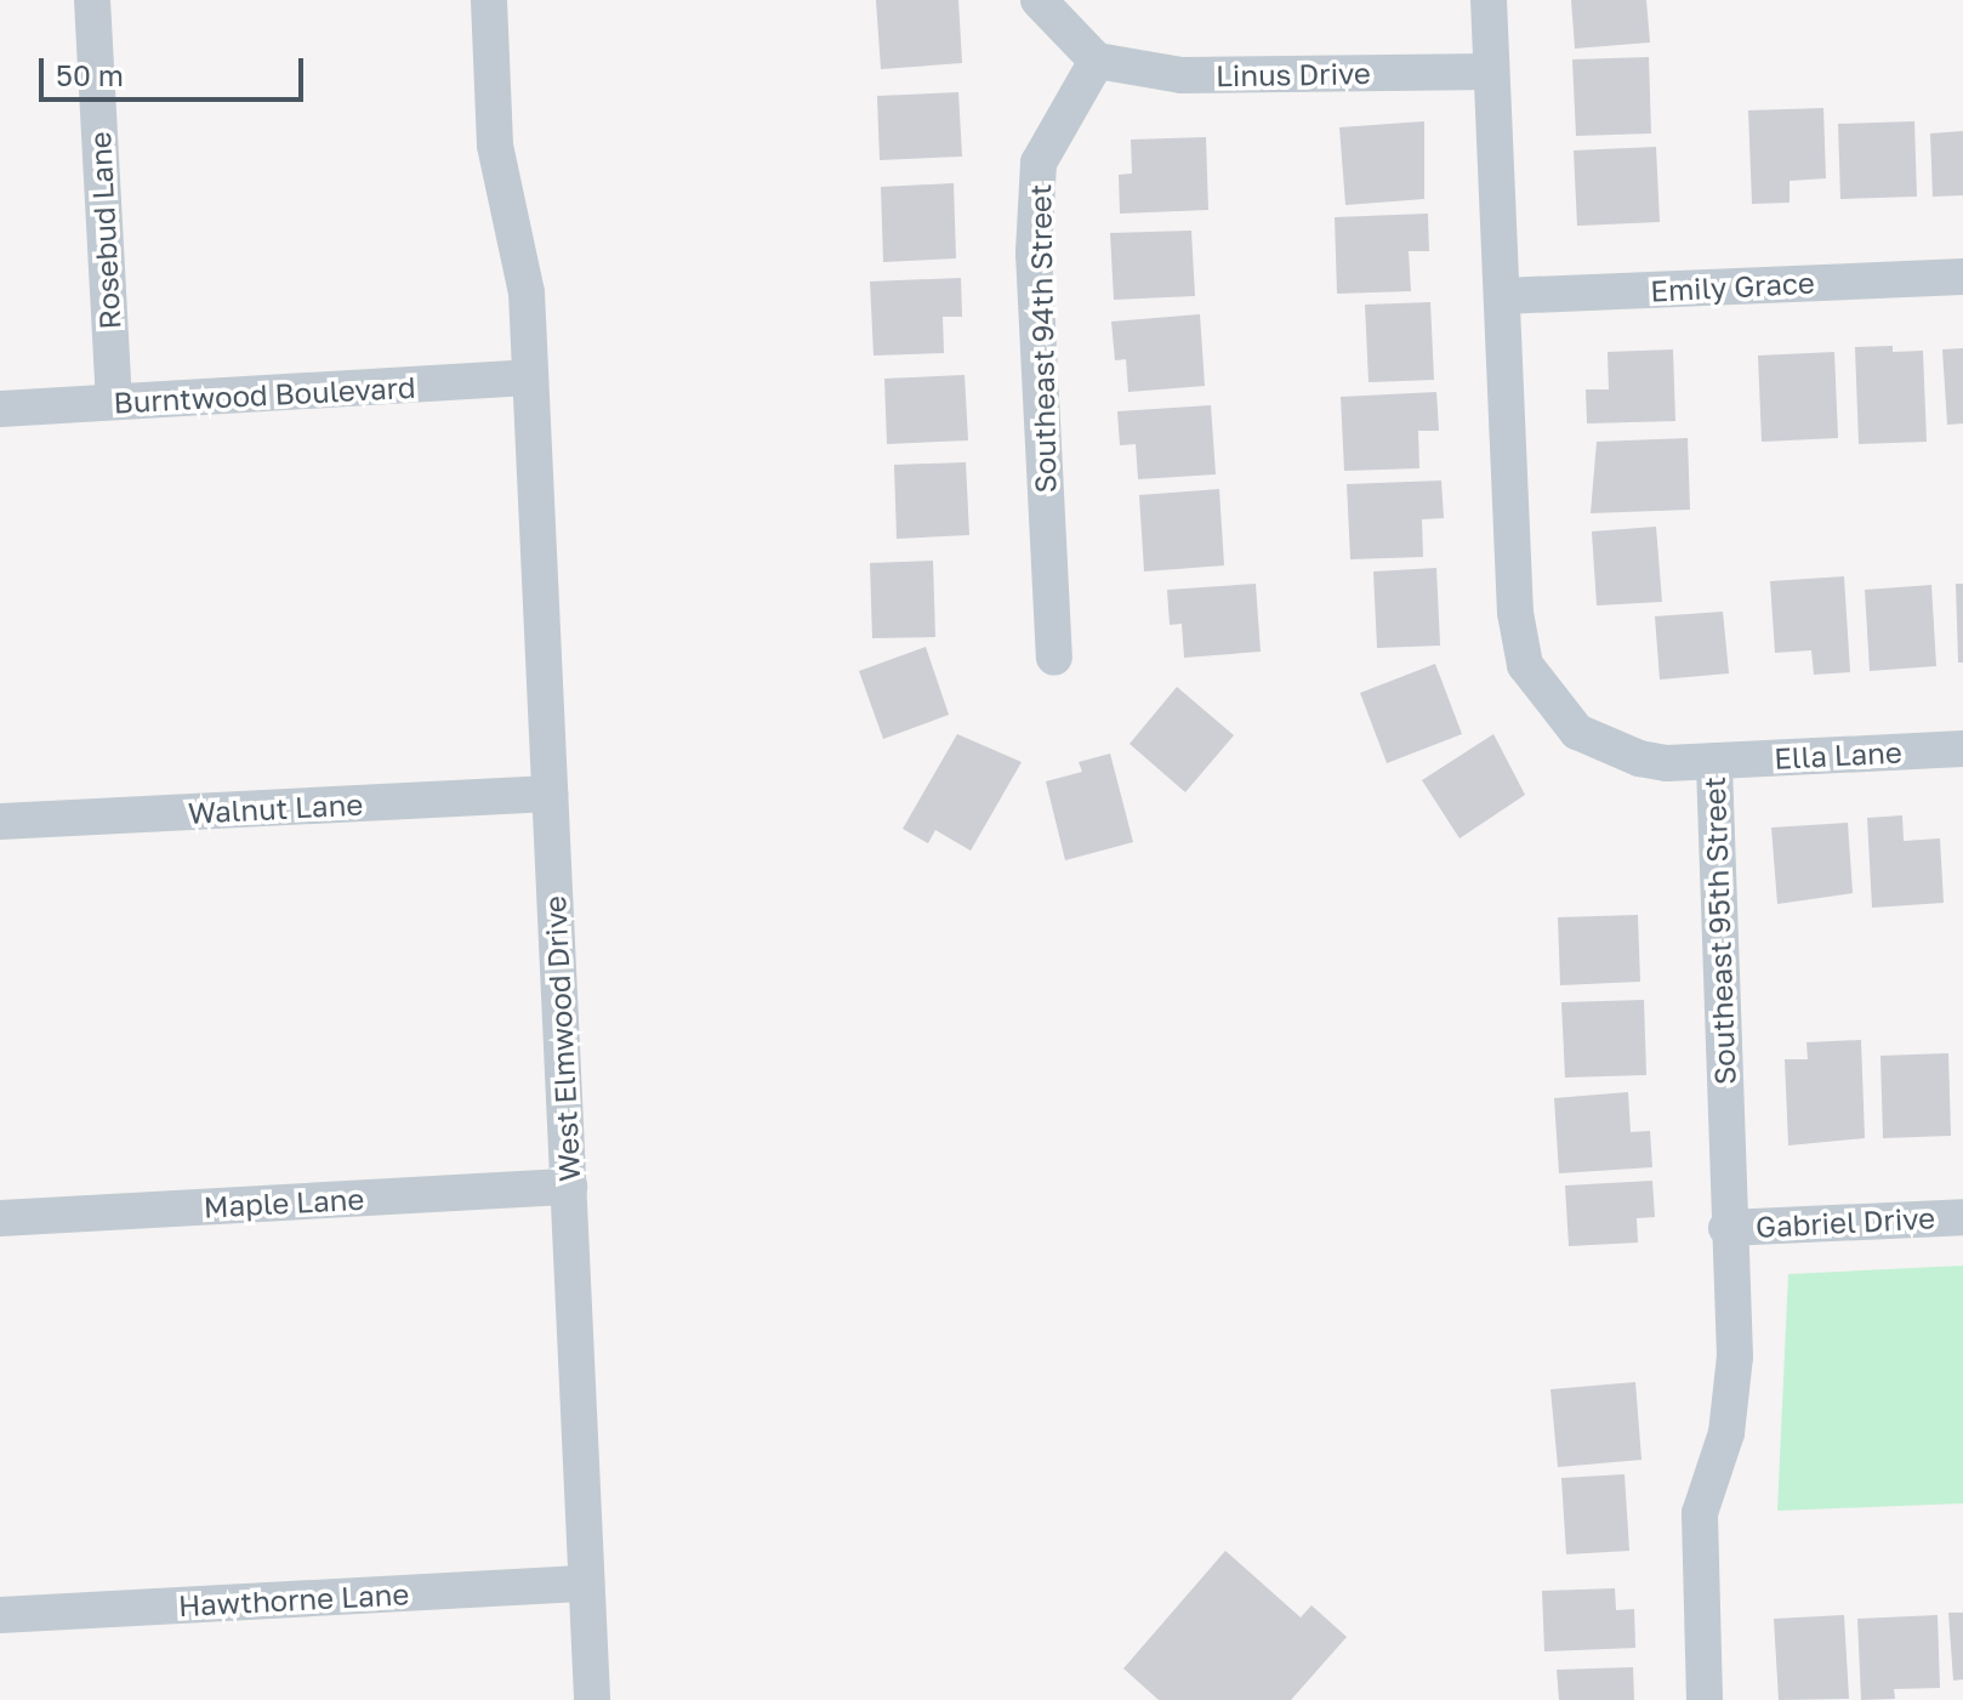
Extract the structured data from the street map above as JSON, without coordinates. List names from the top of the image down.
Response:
{
  "streets": {
    "street": [
      "Linus Drive",
      "Rosebud Lane",
      "Emily Grace",
      "Southeast 94th Street",
      "Burntwood Boulevard",
      "Ella Lane",
      "Walnut Lane",
      "Southeast 95th Street",
      "West Elmwood Drive",
      "Maple Lane",
      "Gabriel Drive",
      "Hawthorne Lane"
    ]
  },
  "crossings": [
    ["Linus Drive", "Southeast 94th Street"],
    ["Linus Drive", "Southeast 95th Street"],
    ["Rosebud Lane", "Burntwood Boulevard"],
    ["Emily Grace", "Southeast 95th Street"],
    ["Burntwood Boulevard", "West Elmwood Drive"],
    ["Ella Lane", "Southeast 95th Street"],
    ["Walnut Lane", "West Elmwood Drive"],
    ["Southeast 95th Street", "Gabriel Drive"],
    ["West Elmwood Drive", "Maple Lane"],
    ["West Elmwood Drive", "Hawthorne Lane"]
  ],
  "scale_bar": "50 m"
}
